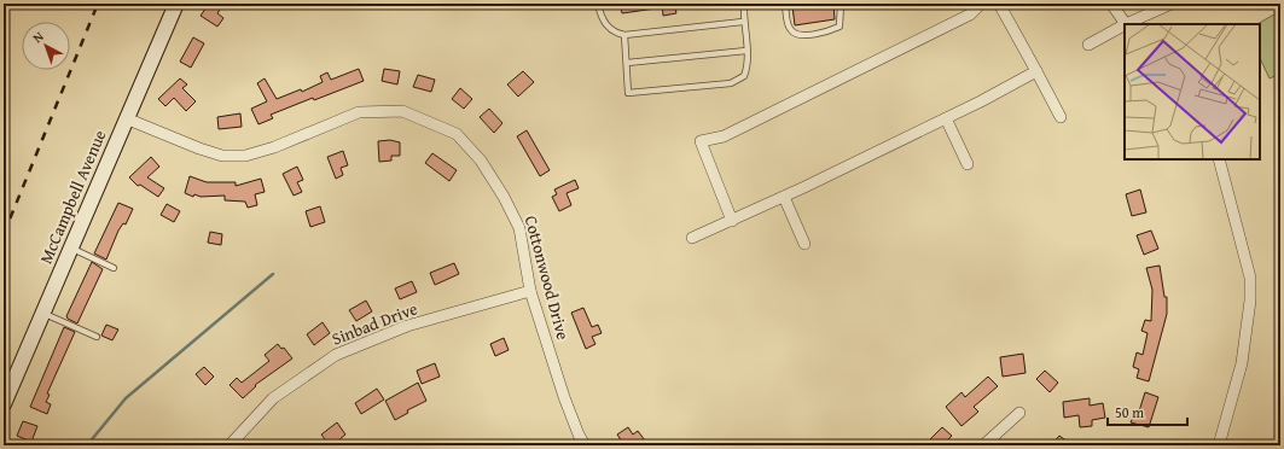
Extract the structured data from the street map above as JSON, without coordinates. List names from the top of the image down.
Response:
{
  "streets": {
    "street": ["McCampbell Avenue", "Cottonwood Drive", "Sinbad Drive"]
  },
  "crossings": [
    ["McCampbell Avenue", "Cottonwood Drive"],
    ["Cottonwood Drive", "Sinbad Drive"]
  ],
  "scale_bar": "50 m",
  "north": "top left"
}
